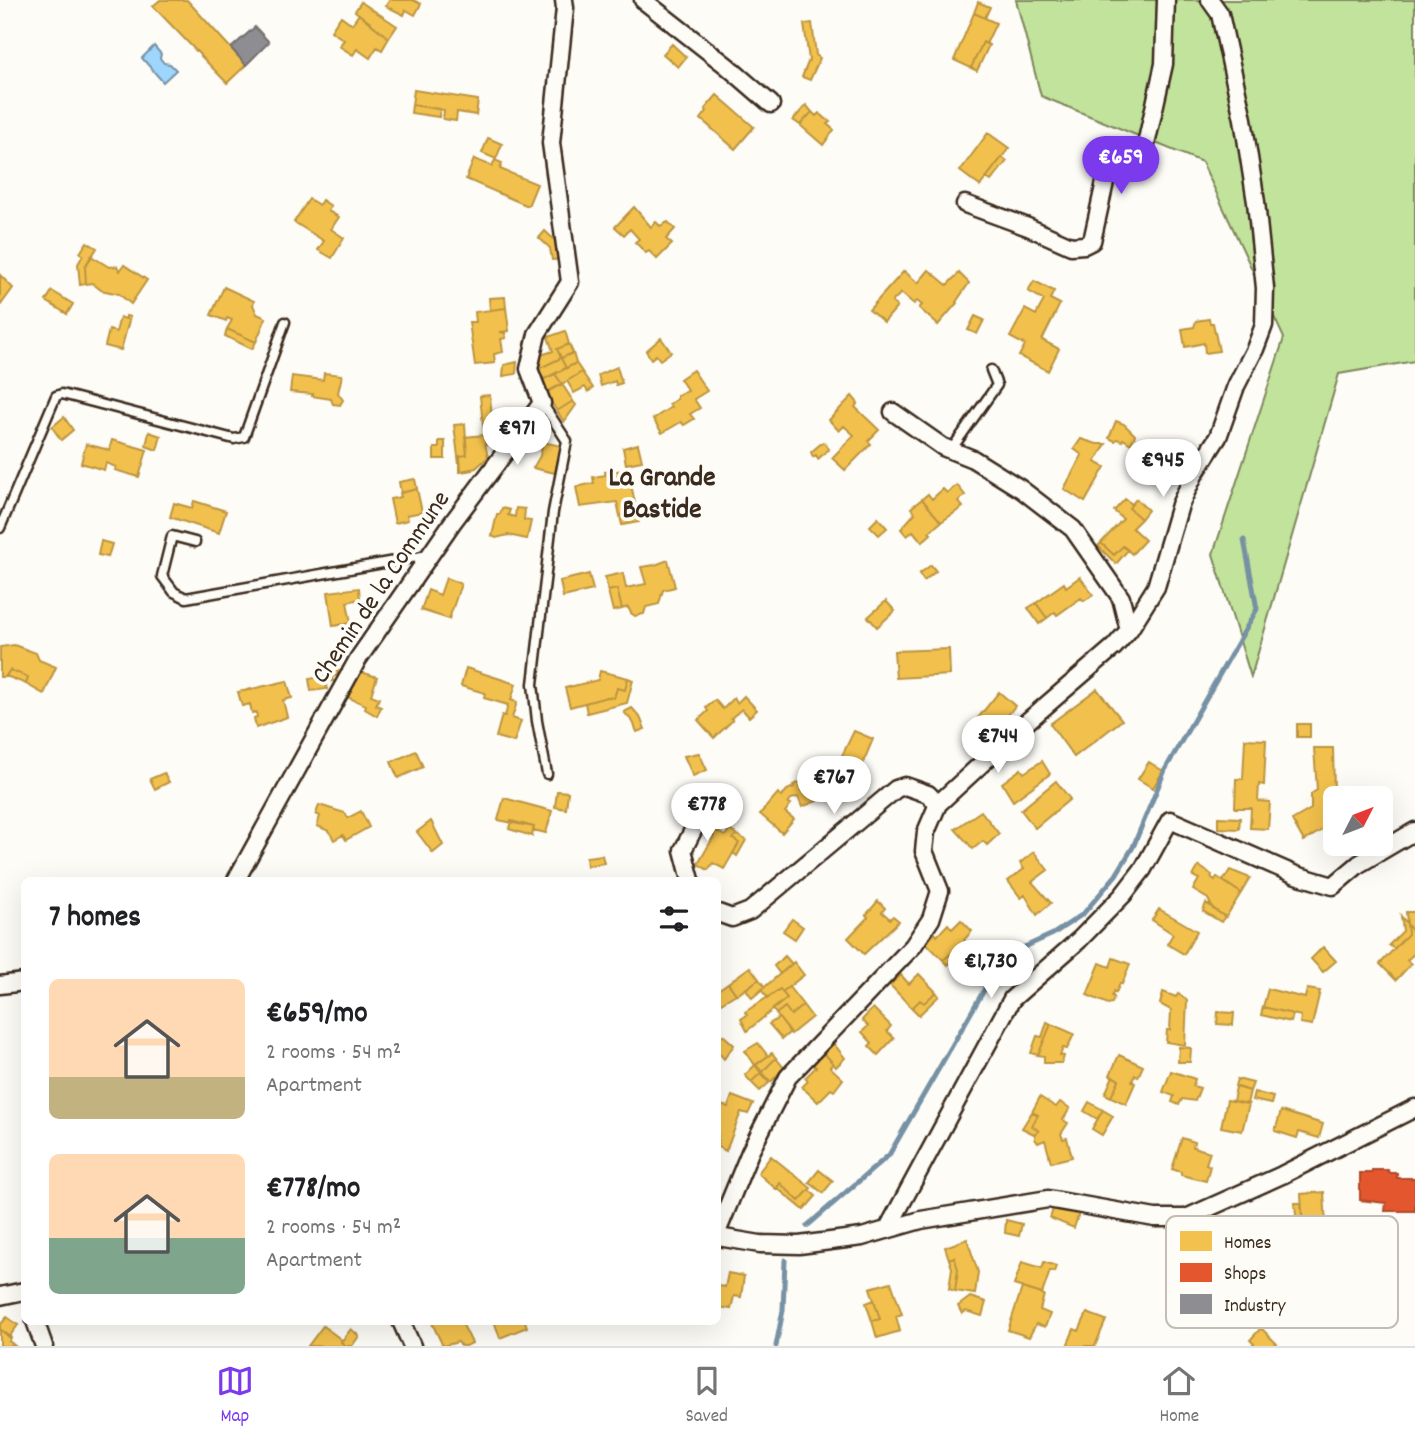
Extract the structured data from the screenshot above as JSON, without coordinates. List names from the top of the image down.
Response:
{
  "streets": {
    "street": ["Chemin de la Commune"]
  },
  "districts": ["La Grande Bastide"],
  "legend": ["Homes", "Shops", "Industry"],
  "north": "top right",
  "page": {
    "price": [
      "€659",
      "€971",
      "€945",
      "€744",
      "€767",
      "€778",
      "€1,730"
    ],
    "heading": "7 homes",
    "list": [
      {
        "name": "€659/mo",
        "note": "2 rooms · 54 m² · Apartment"
      },
      {
        "name": "€778/mo",
        "note": "2 rooms · 54 m² · Apartment"
      }
    ],
    "tabs": ["Map", "Saved", "Home"]
  }
}
